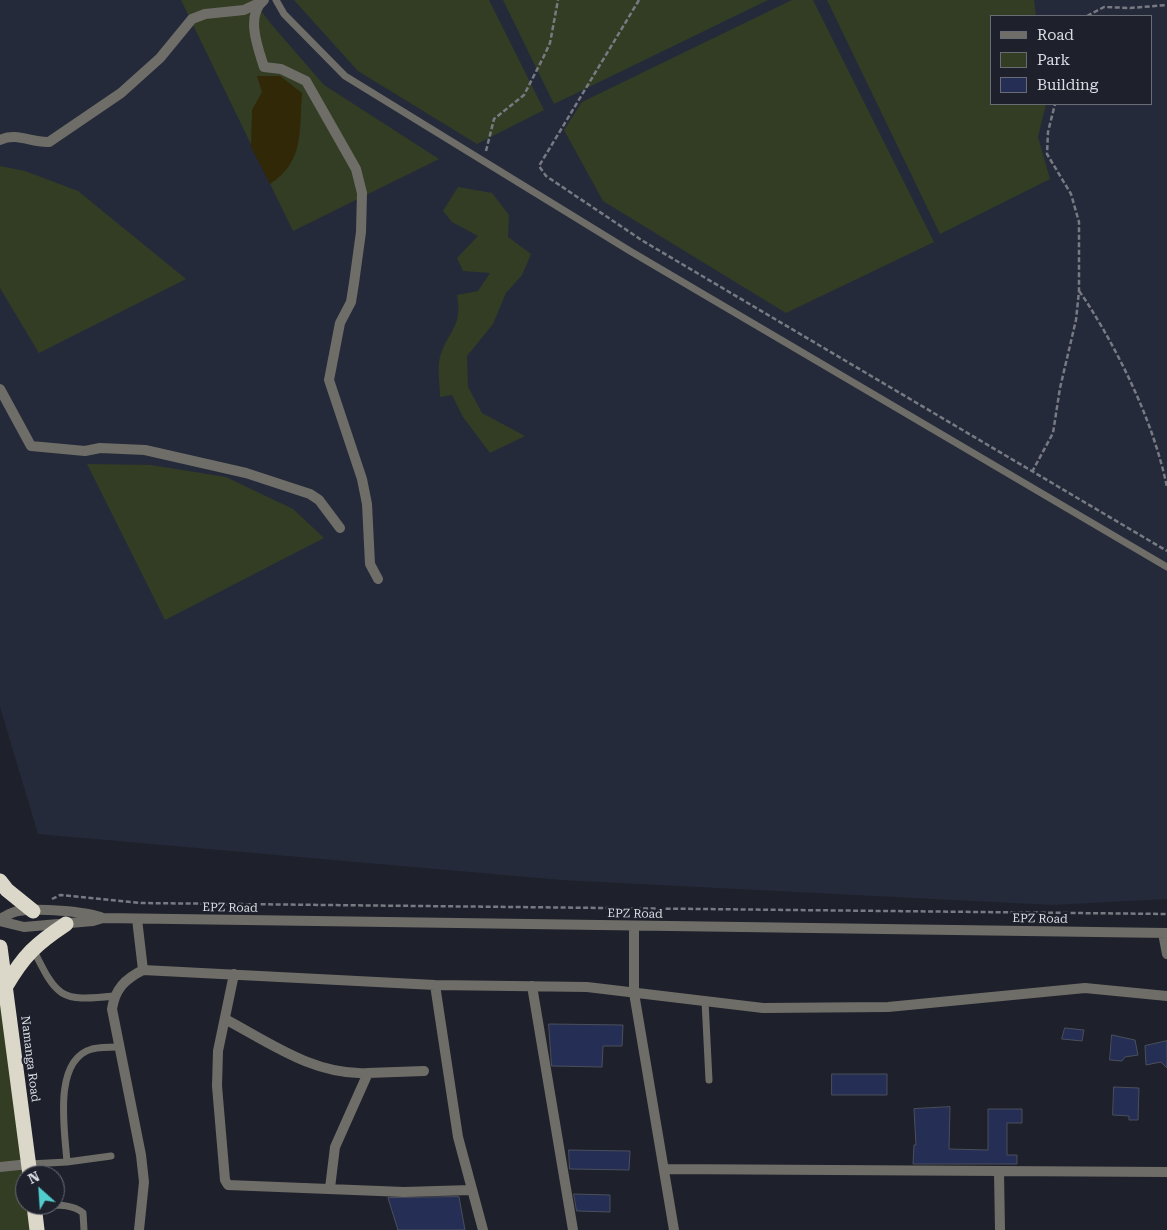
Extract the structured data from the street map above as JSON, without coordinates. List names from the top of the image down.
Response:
{
  "streets": {
    "highway": ["Namanga Road"],
    "street": ["EPZ Road"]
  },
  "legend": ["Road", "Park", "Building"],
  "north": "top left"
}
